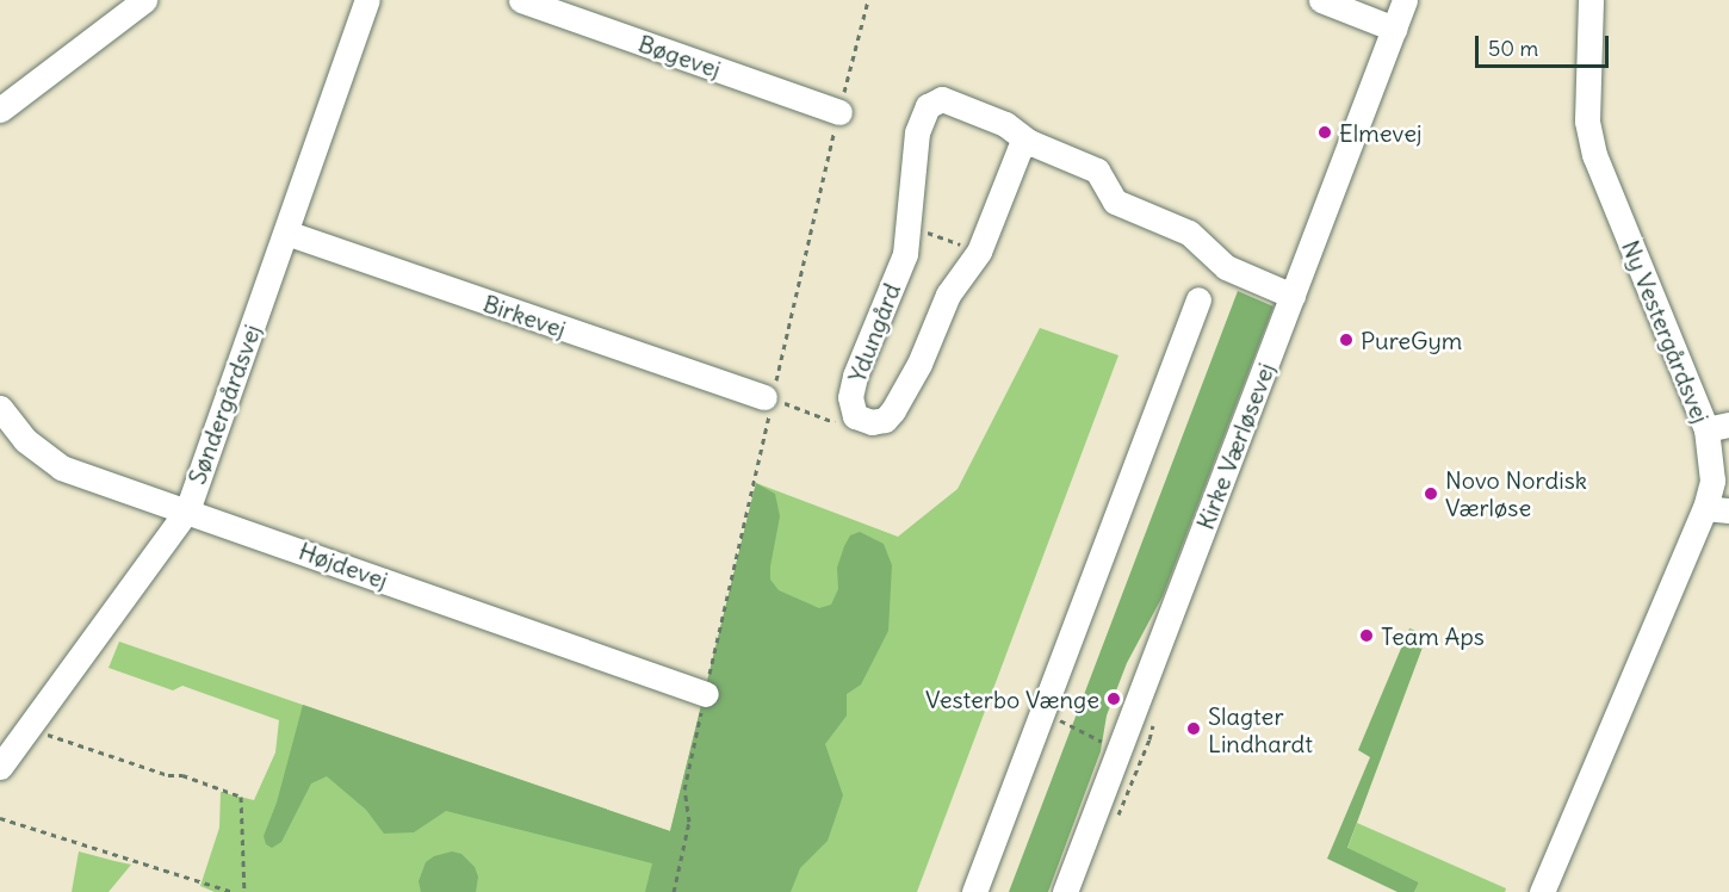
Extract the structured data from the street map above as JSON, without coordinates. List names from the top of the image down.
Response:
{
  "streets": {
    "street": [
      "Bøgevej",
      "Birkevej",
      "Ny Vestergårdsvej",
      "Ydungård",
      "Søndergårdsvej",
      "Kirke Værløsevej",
      "Højdevej"
    ]
  },
  "crossings": [
    ["Birkevej", "Søndergårdsvej"],
    ["Ydungård", "Kirke Værløsevej"],
    ["Søndergårdsvej", "Højdevej"]
  ],
  "places": [
    "Elmevej",
    "PureGym",
    "Novo Nordisk Værløse",
    "Team Aps",
    "Vesterbo Vænge",
    "Slagter Lindhardt"
  ],
  "scale_bar": "50 m"
}
